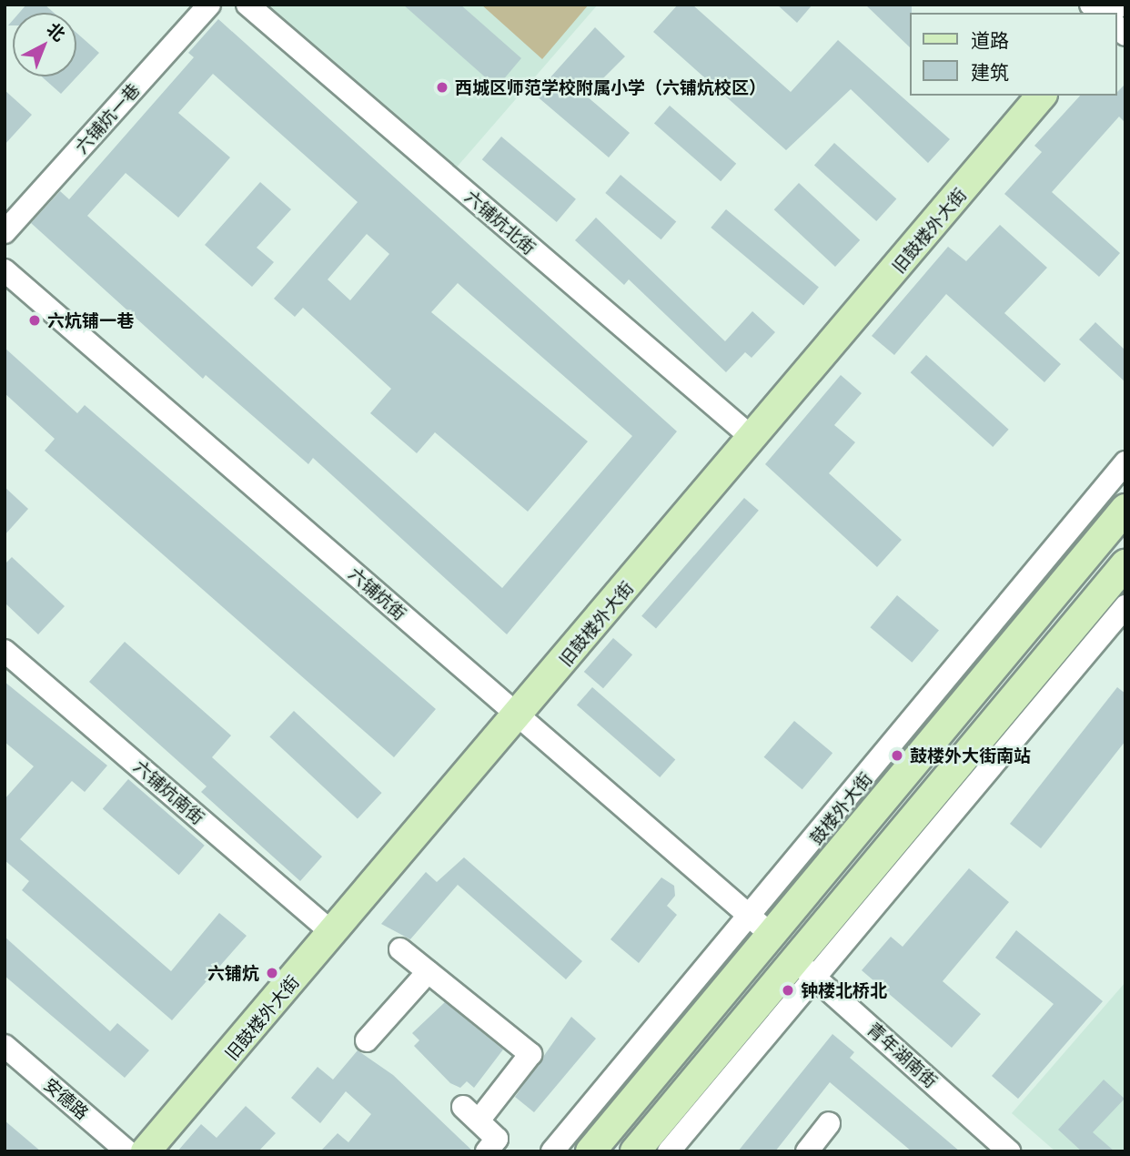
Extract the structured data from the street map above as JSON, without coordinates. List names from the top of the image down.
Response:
{
  "streets": {
    "main road": ["旧鼓楼外大街", "鼓楼外大街"],
    "street": [
      "六铺炕一巷",
      "六铺炕北街",
      "六铺炕街",
      "六铺炕南街",
      "青年湖南街",
      "安德路"
    ]
  },
  "crossings": [
    ["六铺炕北街", "旧鼓楼外大街"],
    ["旧鼓楼外大街", "六铺炕街"],
    ["旧鼓楼外大街", "六铺炕南街"],
    ["六铺炕街", "鼓楼外大街"]
  ],
  "places": [
    "西城区师范学校附属小学（六铺炕校区）",
    "六炕铺一巷",
    "鼓楼外大街南站",
    "六铺炕",
    "钟楼北桥北"
  ],
  "legend": ["道路", "建筑"],
  "north": "top right"
}
